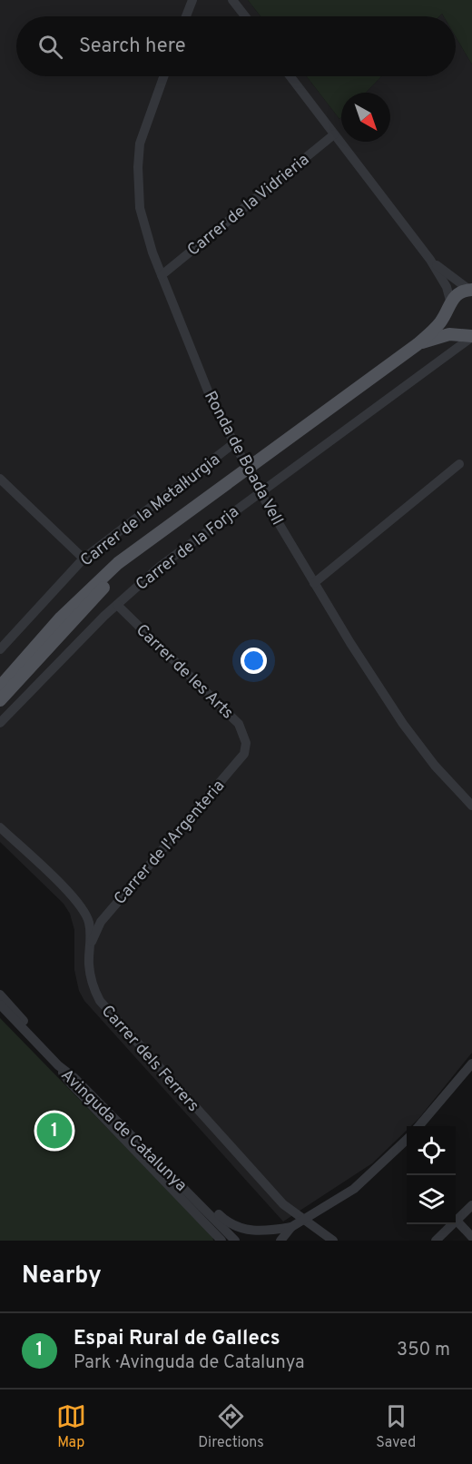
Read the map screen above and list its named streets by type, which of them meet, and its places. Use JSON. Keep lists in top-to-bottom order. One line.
{"streets":{"street":["Carrer de la Vidrieria","Ronda de Boada Vell","Carrer de la Metal·lurgia","Carrer de la Forja","Carrer de les Arts","Carrer de l'Argenteria","Carrer dels Ferrers","Avinguda de Catalunya"]},"crossings":[["Carrer de la Vidrieria","Ronda de Boada Vell"],["Ronda de Boada Vell","Carrer de la Metal·lurgia"],["Ronda de Boada Vell","Carrer de la Forja"],["Carrer de la Forja","Carrer de les Arts"],["Carrer de les Arts","Carrer de l'Argenteria"],["Carrer de l'Argenteria","Carrer dels Ferrers"]],"north":"bottom right","page":{"search":"Search here","pins":"1","heading":"Nearby","list":[{"mark":"1","name":"Espai Rural de Gallecs","note":"Park · Avinguda de Catalunya","value":"350 m"}],"nav":["Map","Directions","Saved"]}}
